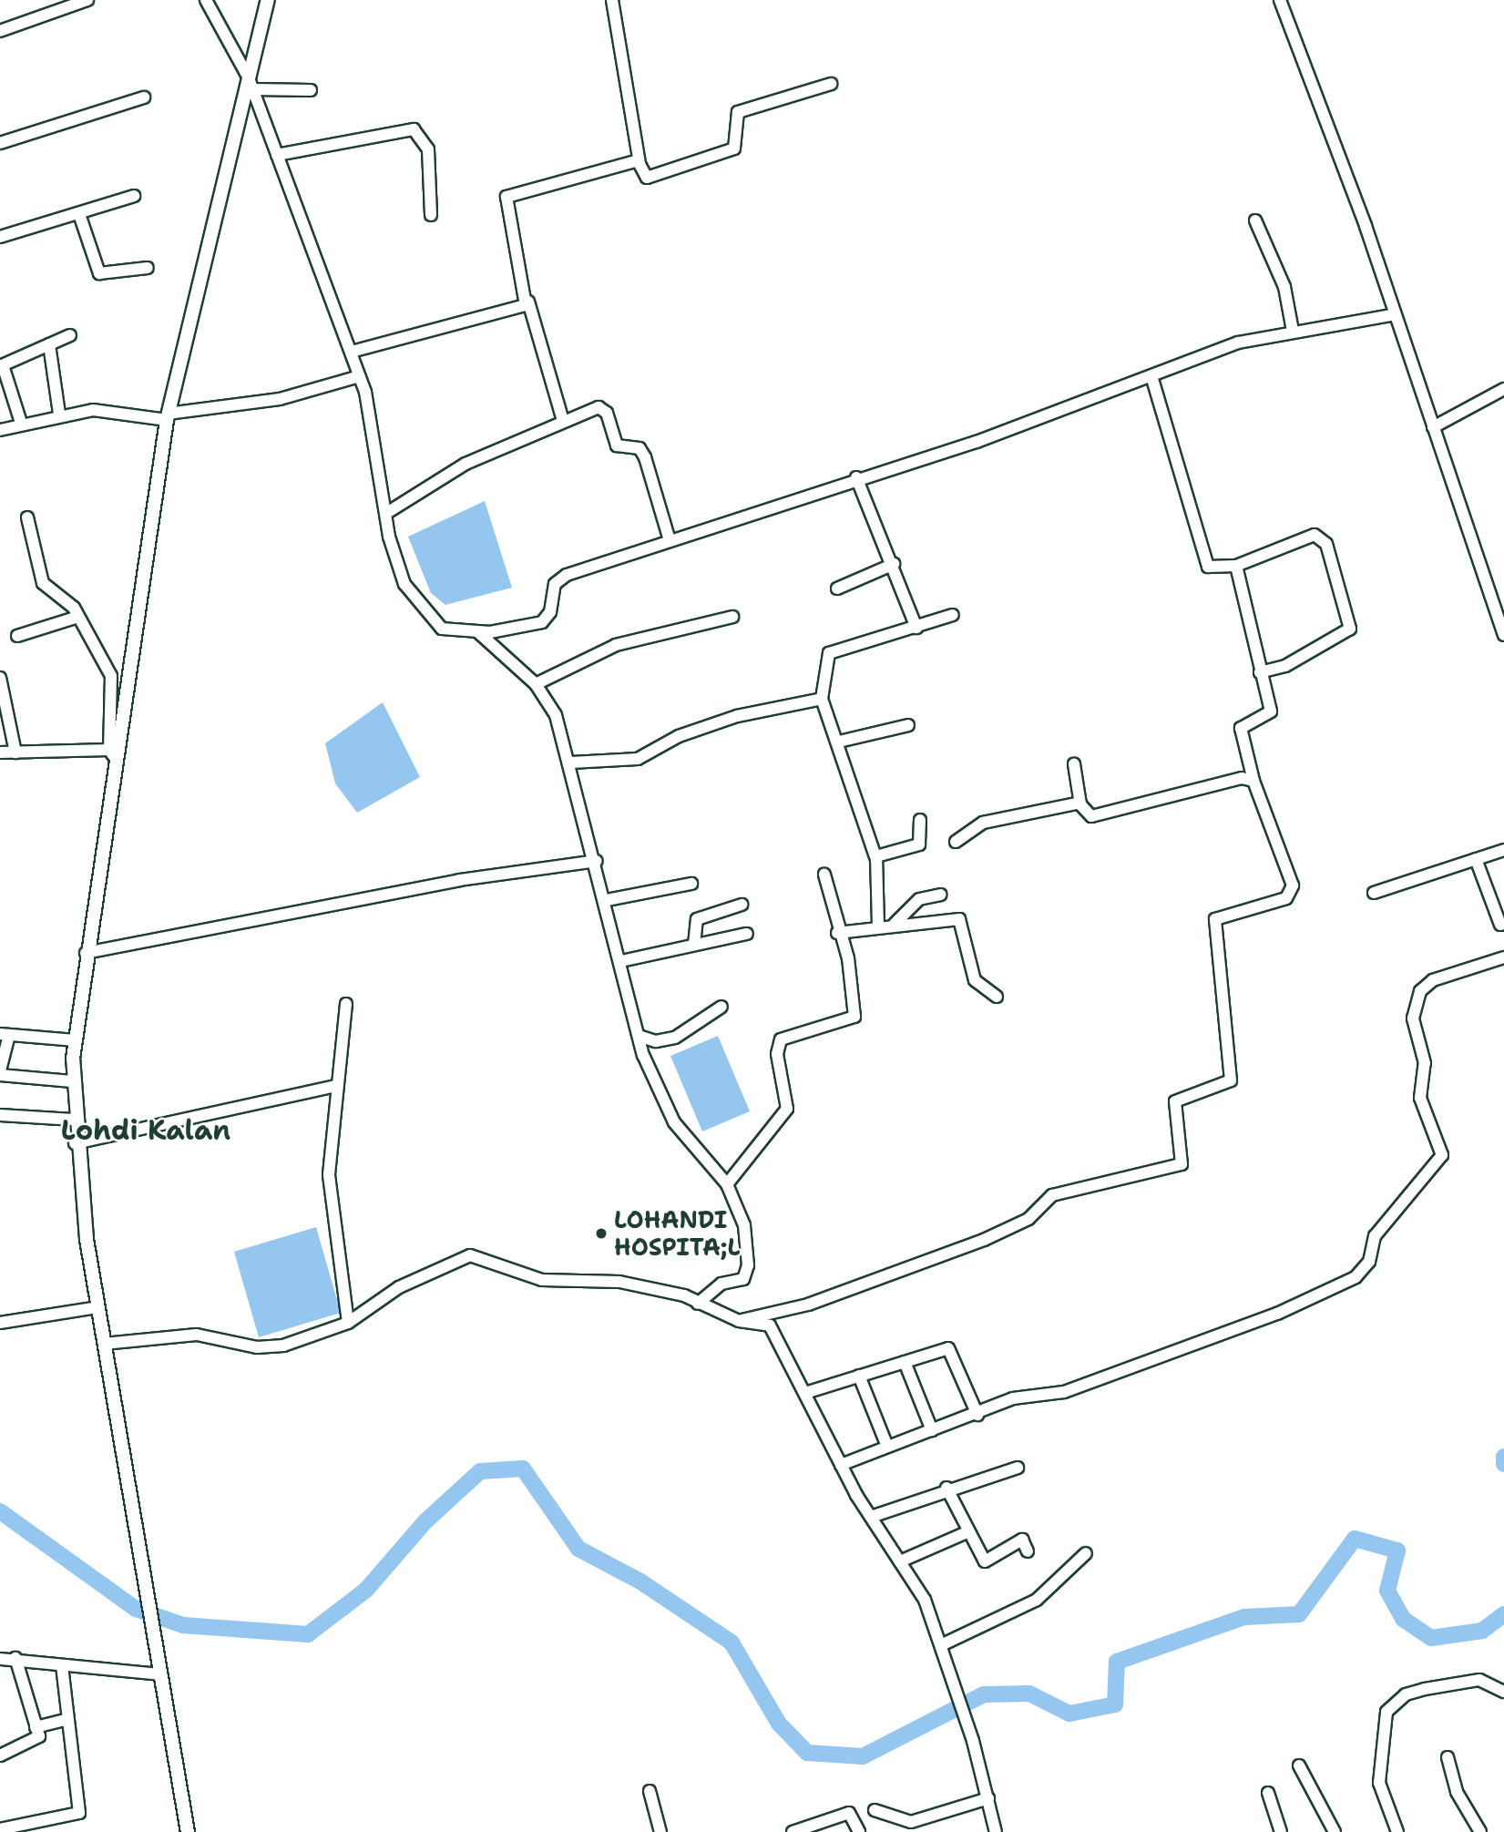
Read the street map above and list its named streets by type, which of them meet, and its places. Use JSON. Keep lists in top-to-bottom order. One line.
{"districts":["Lohdi Kalan"],"places":["LOHANDI HOSPITA;L"]}
